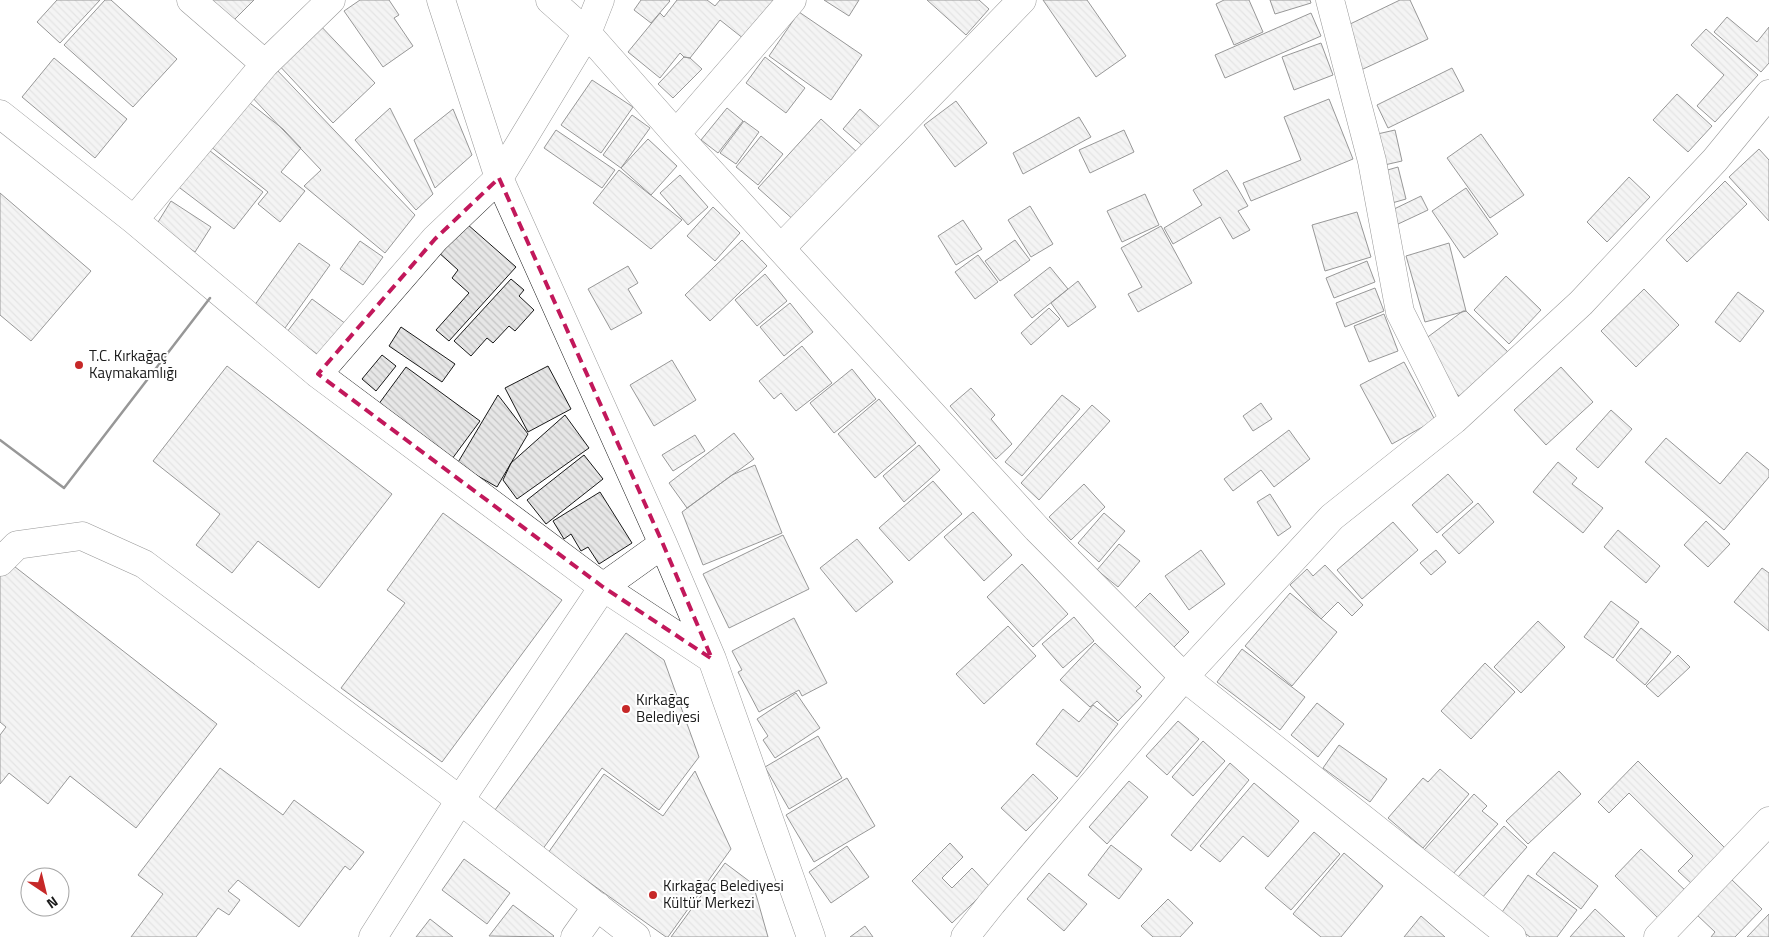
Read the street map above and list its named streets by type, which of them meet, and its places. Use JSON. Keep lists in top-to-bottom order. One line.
{"places":["T.C. Kırkağaç Kaymakamlığı","Kırkağaç Belediyesi","Kırkağaç Belediyesi Kültür Merkezi"],"north":"bottom right"}
